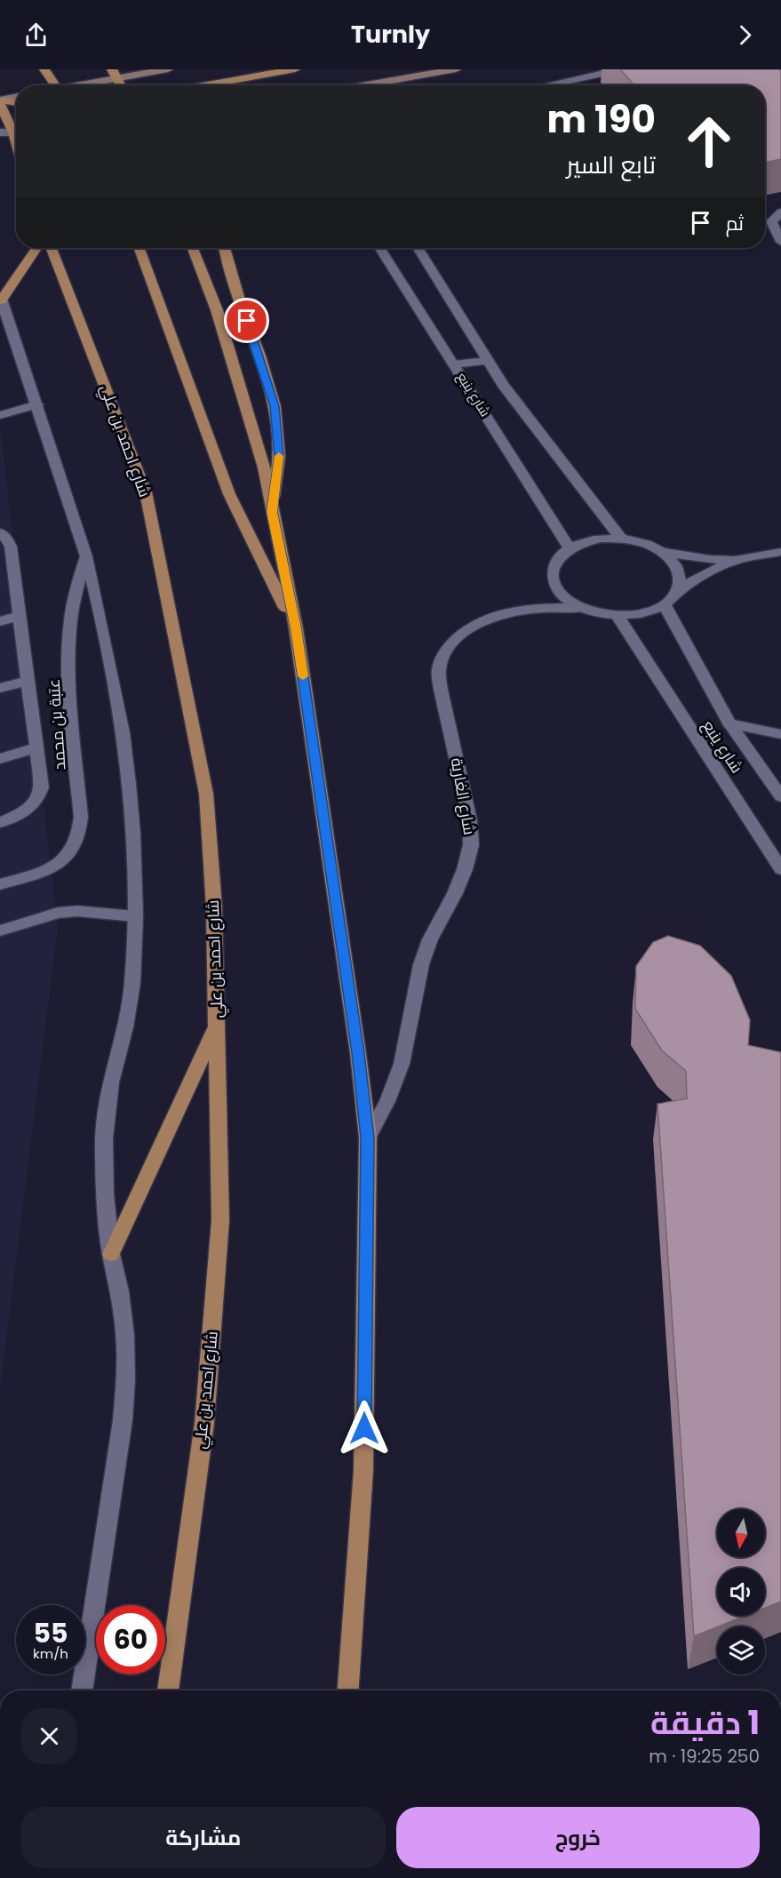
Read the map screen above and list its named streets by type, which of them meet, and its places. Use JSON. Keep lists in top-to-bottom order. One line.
{"streets":{"main road":["شارع احمد بن علي"],"street":["شارع ينبع","عتبة بن محمد","شارع الغارية"]},"crossings":[["شارع ينبع","شارع الغارية"]],"north":"bottom","page":{"header":"Turnly","turn":["190 m","تابع السير"],"then":"ثم","speed":"55 km/h","limit":"60","heading":["1 دقيقة","250 m · 19:25"],"buttons":["خروج","مشاركة"]}}
